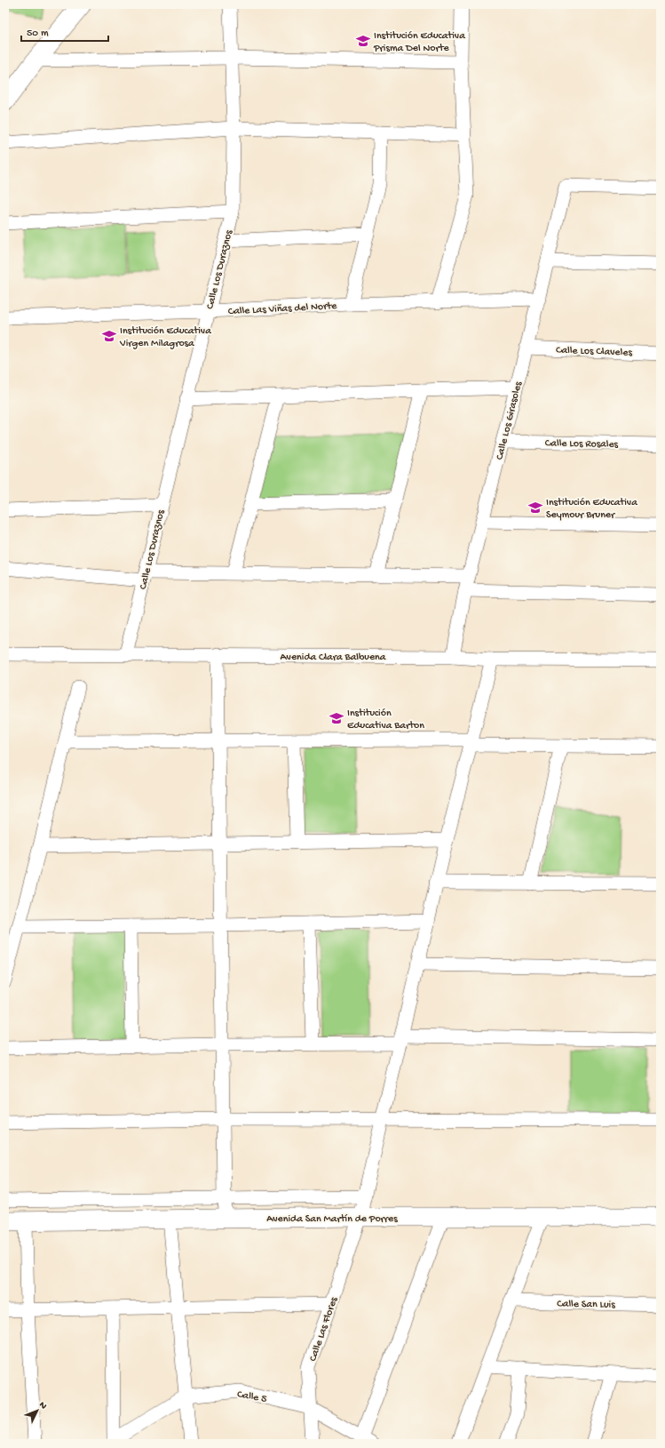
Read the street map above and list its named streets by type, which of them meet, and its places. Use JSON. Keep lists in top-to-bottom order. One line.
{"streets":{"street":["Calle Los Duraznos","Calle Las Viñas del Norte","Calle Los Claveles","Calle Los Girasoles","Calle Los Rosales","Avenida Clara Balbuena","Avenida San Martín de Porres","Calle San Luis","Calle Las Flores","Calle 5"]},"crossings":[["Calle Los Duraznos","Calle Las Viñas del Norte"],["Calle Los Duraznos","Avenida Clara Balbuena"],["Calle Las Viñas del Norte","Calle Los Girasoles"],["Calle Los Claveles","Calle Los Girasoles"],["Calle Los Girasoles","Calle Los Rosales"],["Calle Los Girasoles","Avenida Clara Balbuena"],["Avenida Clara Balbuena","Calle Las Flores"],["Avenida San Martín de Porres","Calle Las Flores"],["Calle Las Flores","Calle 5"]],"places":{"school or university":["Institución Educativa Prisma Del Norte","Institución Educativa Virgen Milagrosa","Institución Educativa Seymour Bruner","Institución Educativa Barton"]},"scale_bar":"50 m","north":"top right"}
